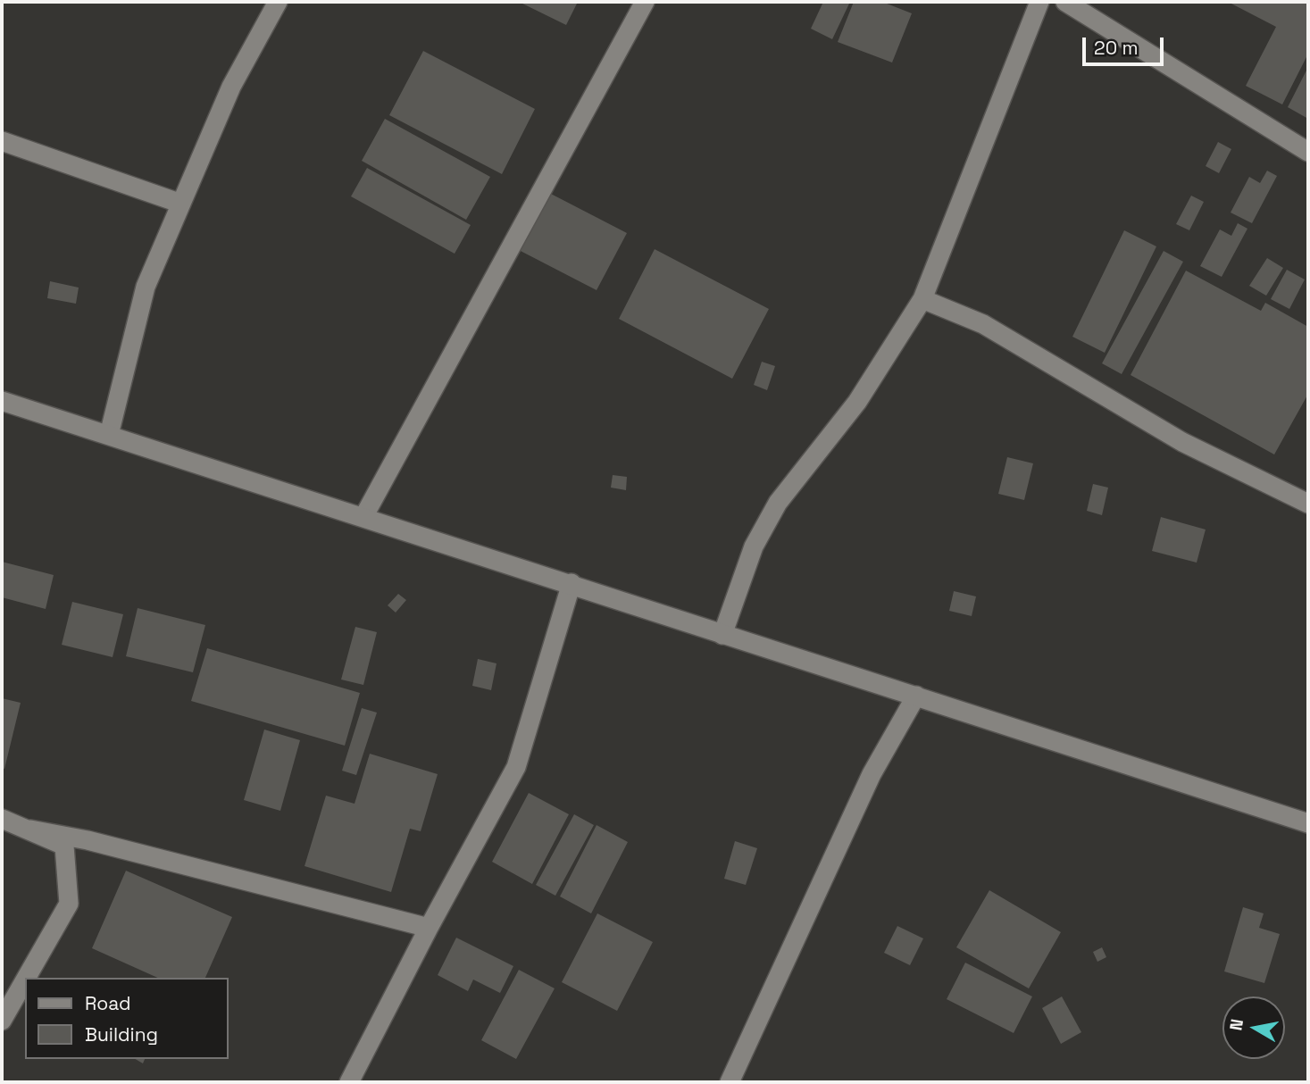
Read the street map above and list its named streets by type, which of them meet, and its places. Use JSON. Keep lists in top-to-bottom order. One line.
{"legend":["Road","Building"],"scale_bar":"20 m","north":"left"}
